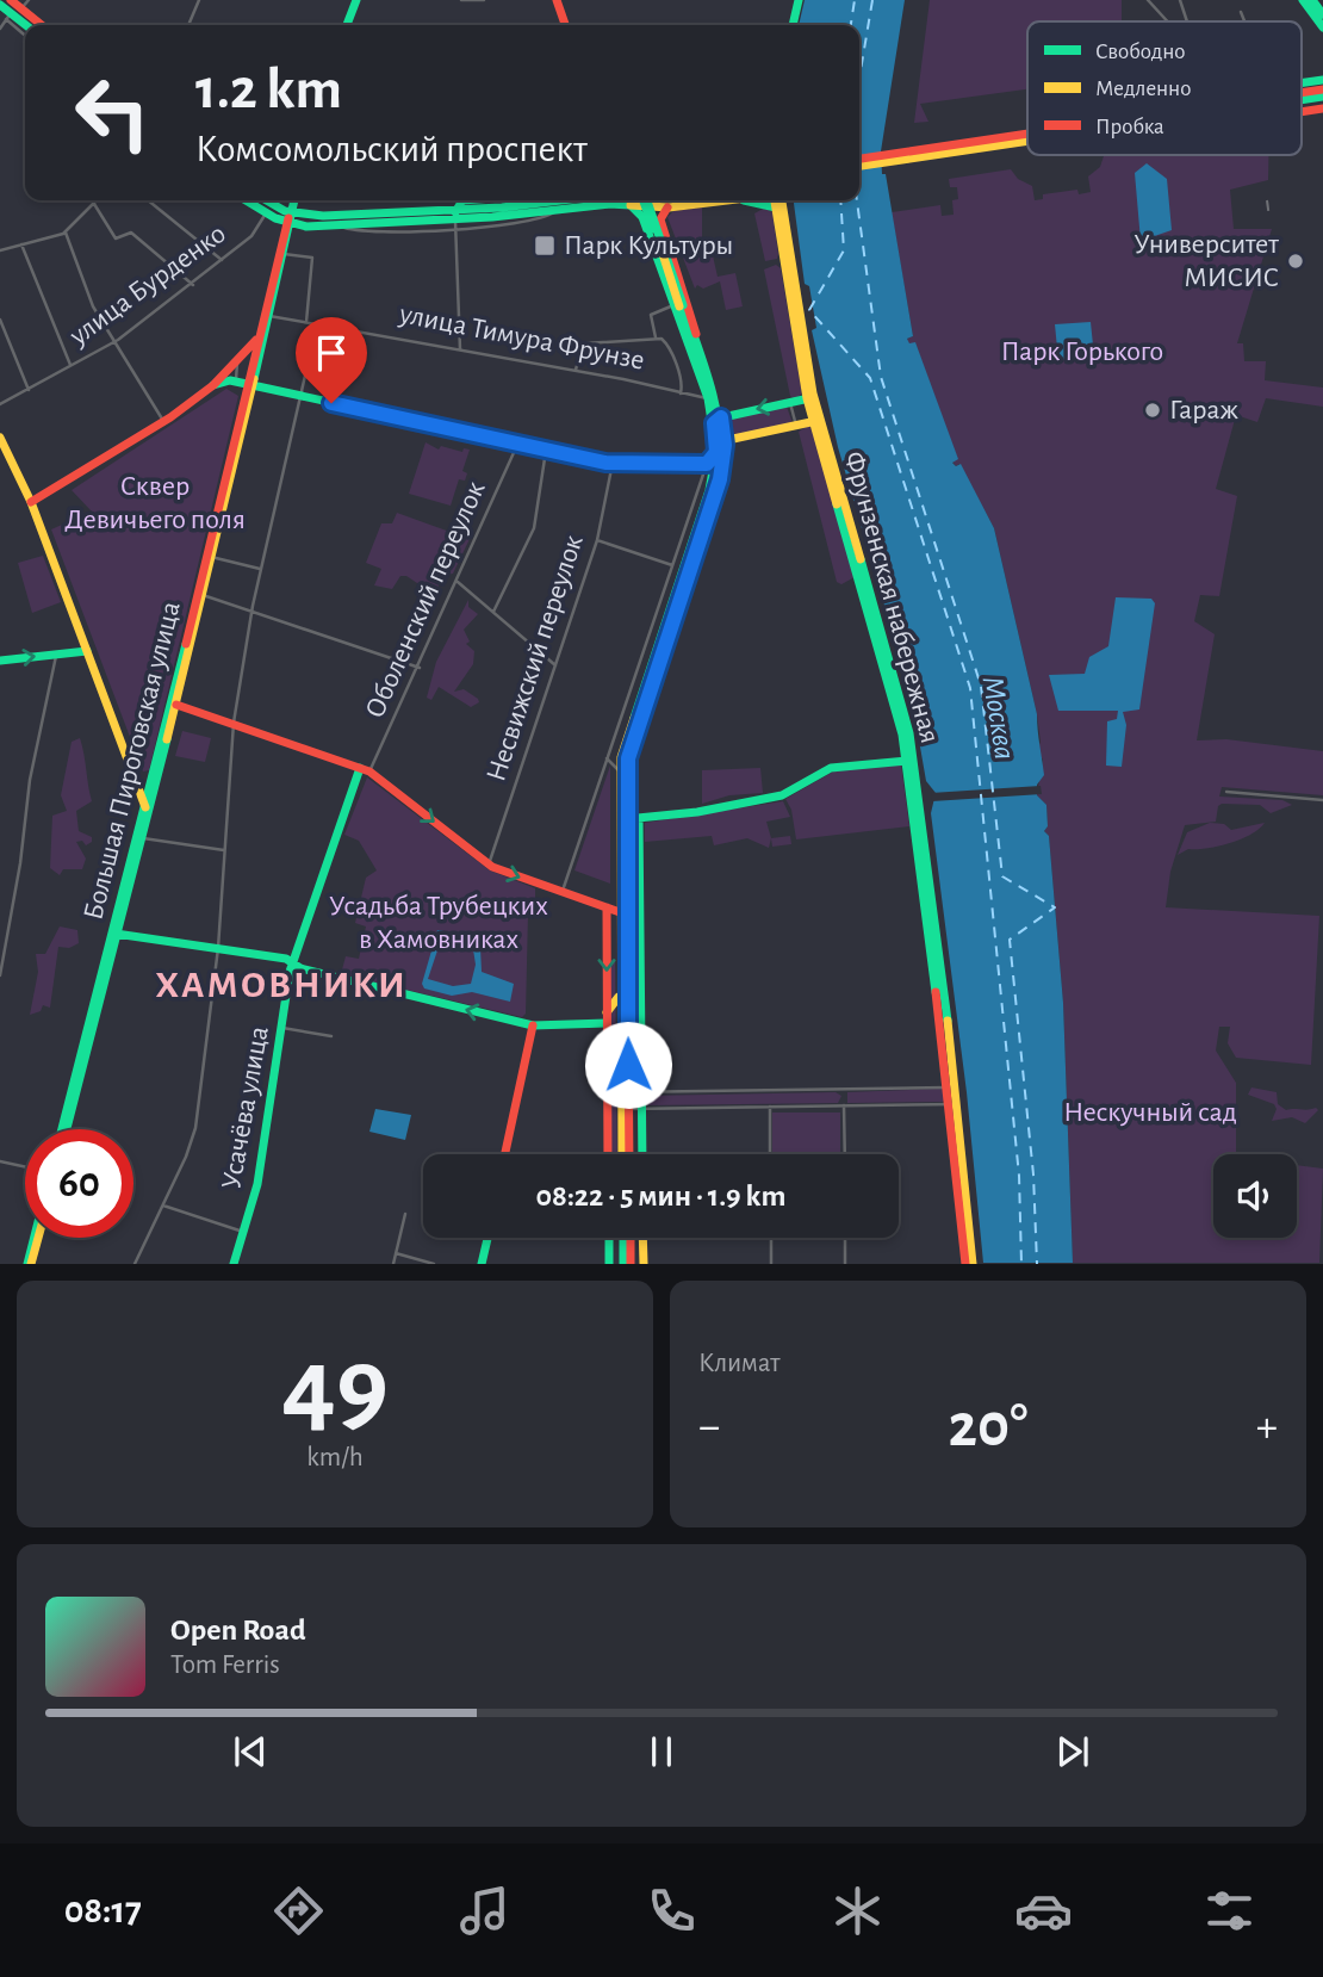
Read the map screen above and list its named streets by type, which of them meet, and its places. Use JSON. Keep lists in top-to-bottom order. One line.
{"streets":{"main road":["Фрунзенская набережная","Большая Пироговская улица","Усачёва улица"],"street":["улица Бурденко","улица Тимура Фрунзе","Оболенский переулок","Несвижский переулок"]},"crossings":[["Оболенский переулок","Усачёва улица"]],"districts":["ХАМОВНИКИ"],"water":["Москва"],"parks":["Парк Горького","Сквер Девичьего поля","Усадьба Трубецких в Хамовниках","Нескучный сад"],"places":{"transit":["Парк Культуры"],"other":["Университет МИСИС","Гараж"]},"legend":["Свободно","Медленно","Пробка"],"page":{"turn":["1.2 km","Комсомольский проспект"],"limit":"60","trip":"08:22 · 5 мин · 1.9 km","tile":[["49","km/h"],"Климат"],"heat":["−","20°","+"],"song":["Open Road","Tom Ferris"],"tabs":"08:17"}}
